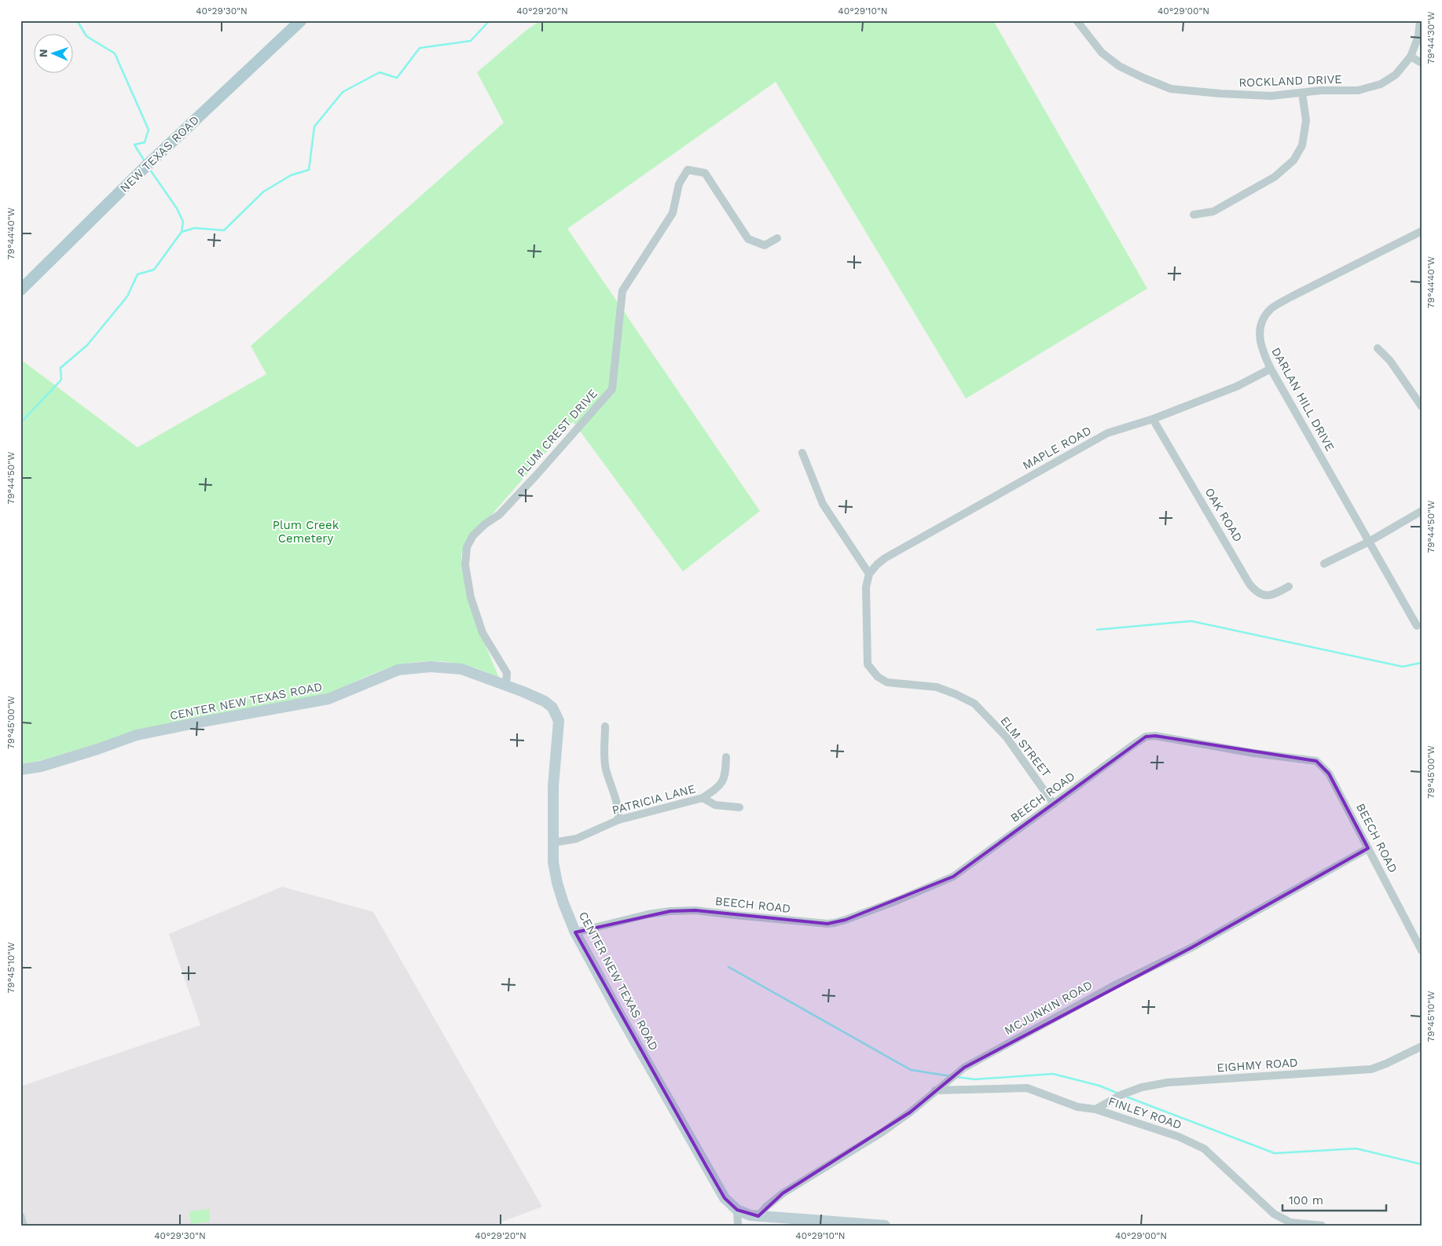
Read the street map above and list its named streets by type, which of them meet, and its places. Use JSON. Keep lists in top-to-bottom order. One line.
{"streets":{"main road":["NEW TEXAS ROAD"],"street":["ROCKLAND DRIVE","DARLAN HILL DRIVE","PLUM CREST DRIVE","MAPLE ROAD","OAK ROAD","CENTER NEW TEXAS ROAD","ELM STREET","BEECH ROAD","PATRICIA LANE","MCJUNKIN ROAD","EIGHMY ROAD","FINLEY ROAD"]},"crossings":[["DARLAN HILL DRIVE","MAPLE ROAD"],["PLUM CREST DRIVE","CENTER NEW TEXAS ROAD"],["MAPLE ROAD","OAK ROAD"],["MAPLE ROAD","ELM STREET"],["CENTER NEW TEXAS ROAD","BEECH ROAD"],["CENTER NEW TEXAS ROAD","PATRICIA LANE"],["CENTER NEW TEXAS ROAD","MCJUNKIN ROAD"],["ELM STREET","BEECH ROAD"],["BEECH ROAD","MCJUNKIN ROAD"],["MCJUNKIN ROAD","FINLEY ROAD"],["EIGHMY ROAD","FINLEY ROAD"]],"parks":["Plum Creek Cemetery"],"scale_bar":"100 m","north":"left","coordinates":["40°29'30\"N","40°29'20\"N","40°29'10\"N","40°29'00\"N","79°44'30\"W","79°44'40\"W","79°44'50\"W","79°45'00\"W","79°45'10\"W"]}
